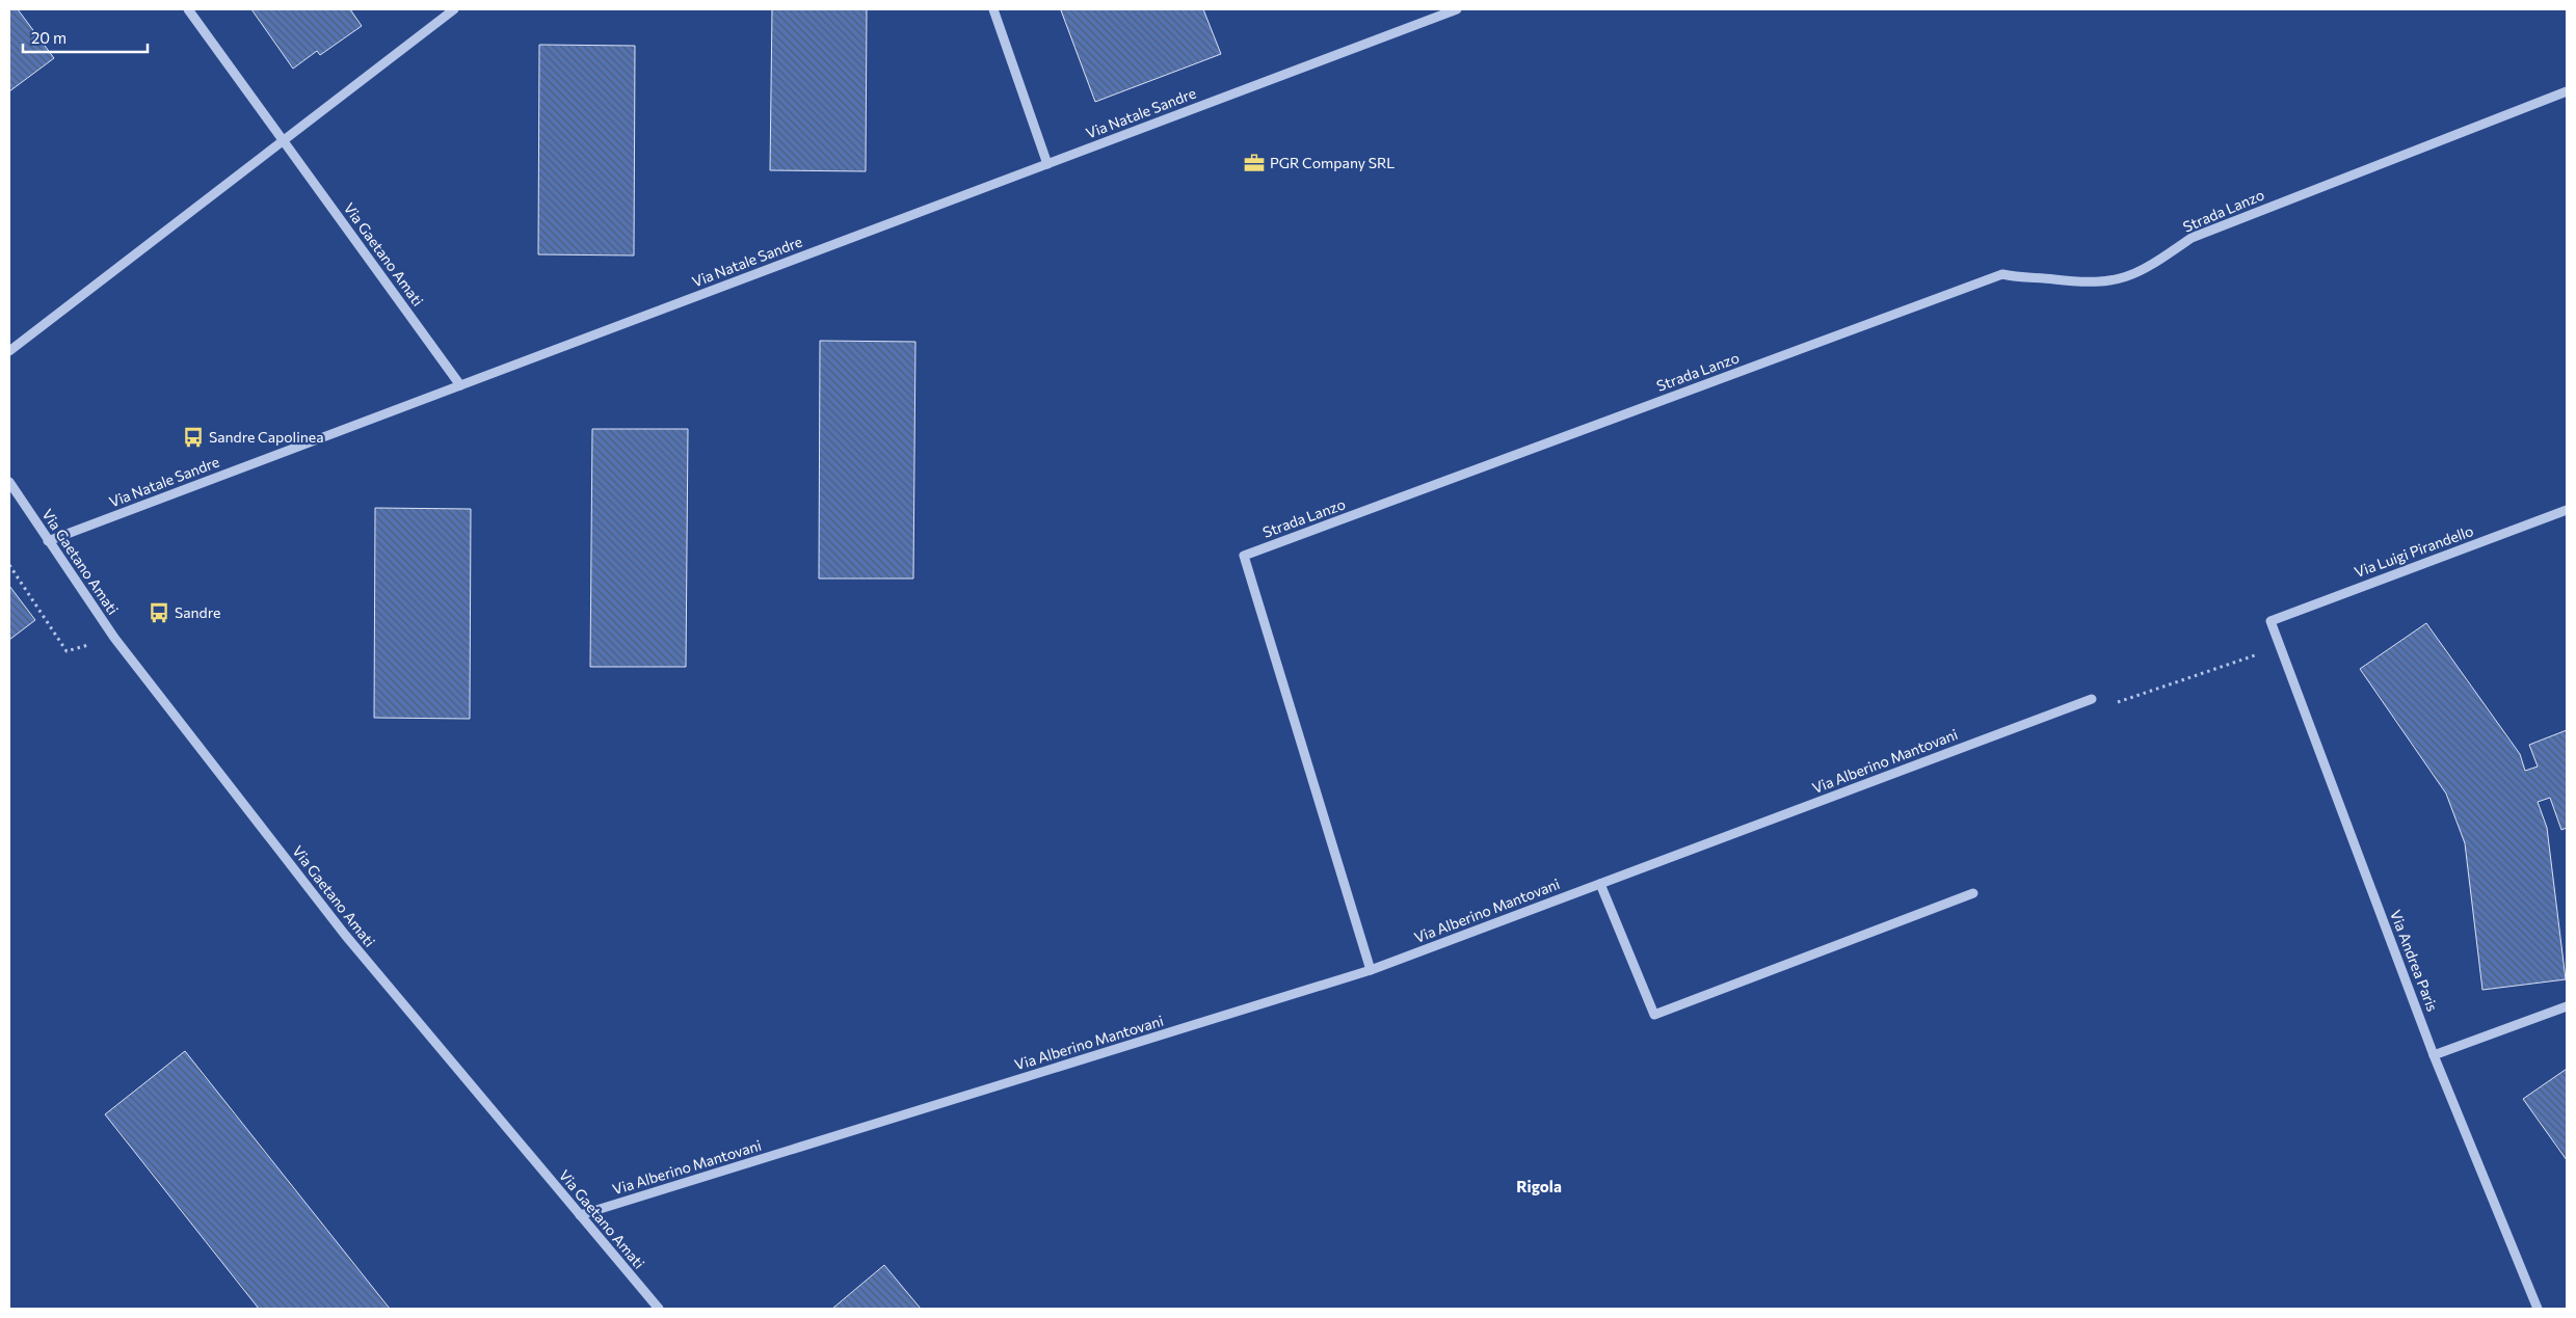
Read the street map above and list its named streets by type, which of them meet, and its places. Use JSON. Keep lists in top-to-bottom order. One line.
{"streets":{"street":["Via Natale Sandre","Strada Lanzo","Via Gaetano Amati","Via Luigi Pirandello","Via Alberino Mantovani","Via Andrea Paris"]},"crossings":[["Via Natale Sandre","Via Gaetano Amati"],["Strada Lanzo","Via Alberino Mantovani"],["Via Gaetano Amati","Via Alberino Mantovani"],["Via Luigi Pirandello","Via Andrea Paris"]],"districts":["Rigola"],"places":{"office":["PGR Company SRL"],"bus stop":["Sandre Capolinea","Sandre"]},"scale_bar":"20 m"}
